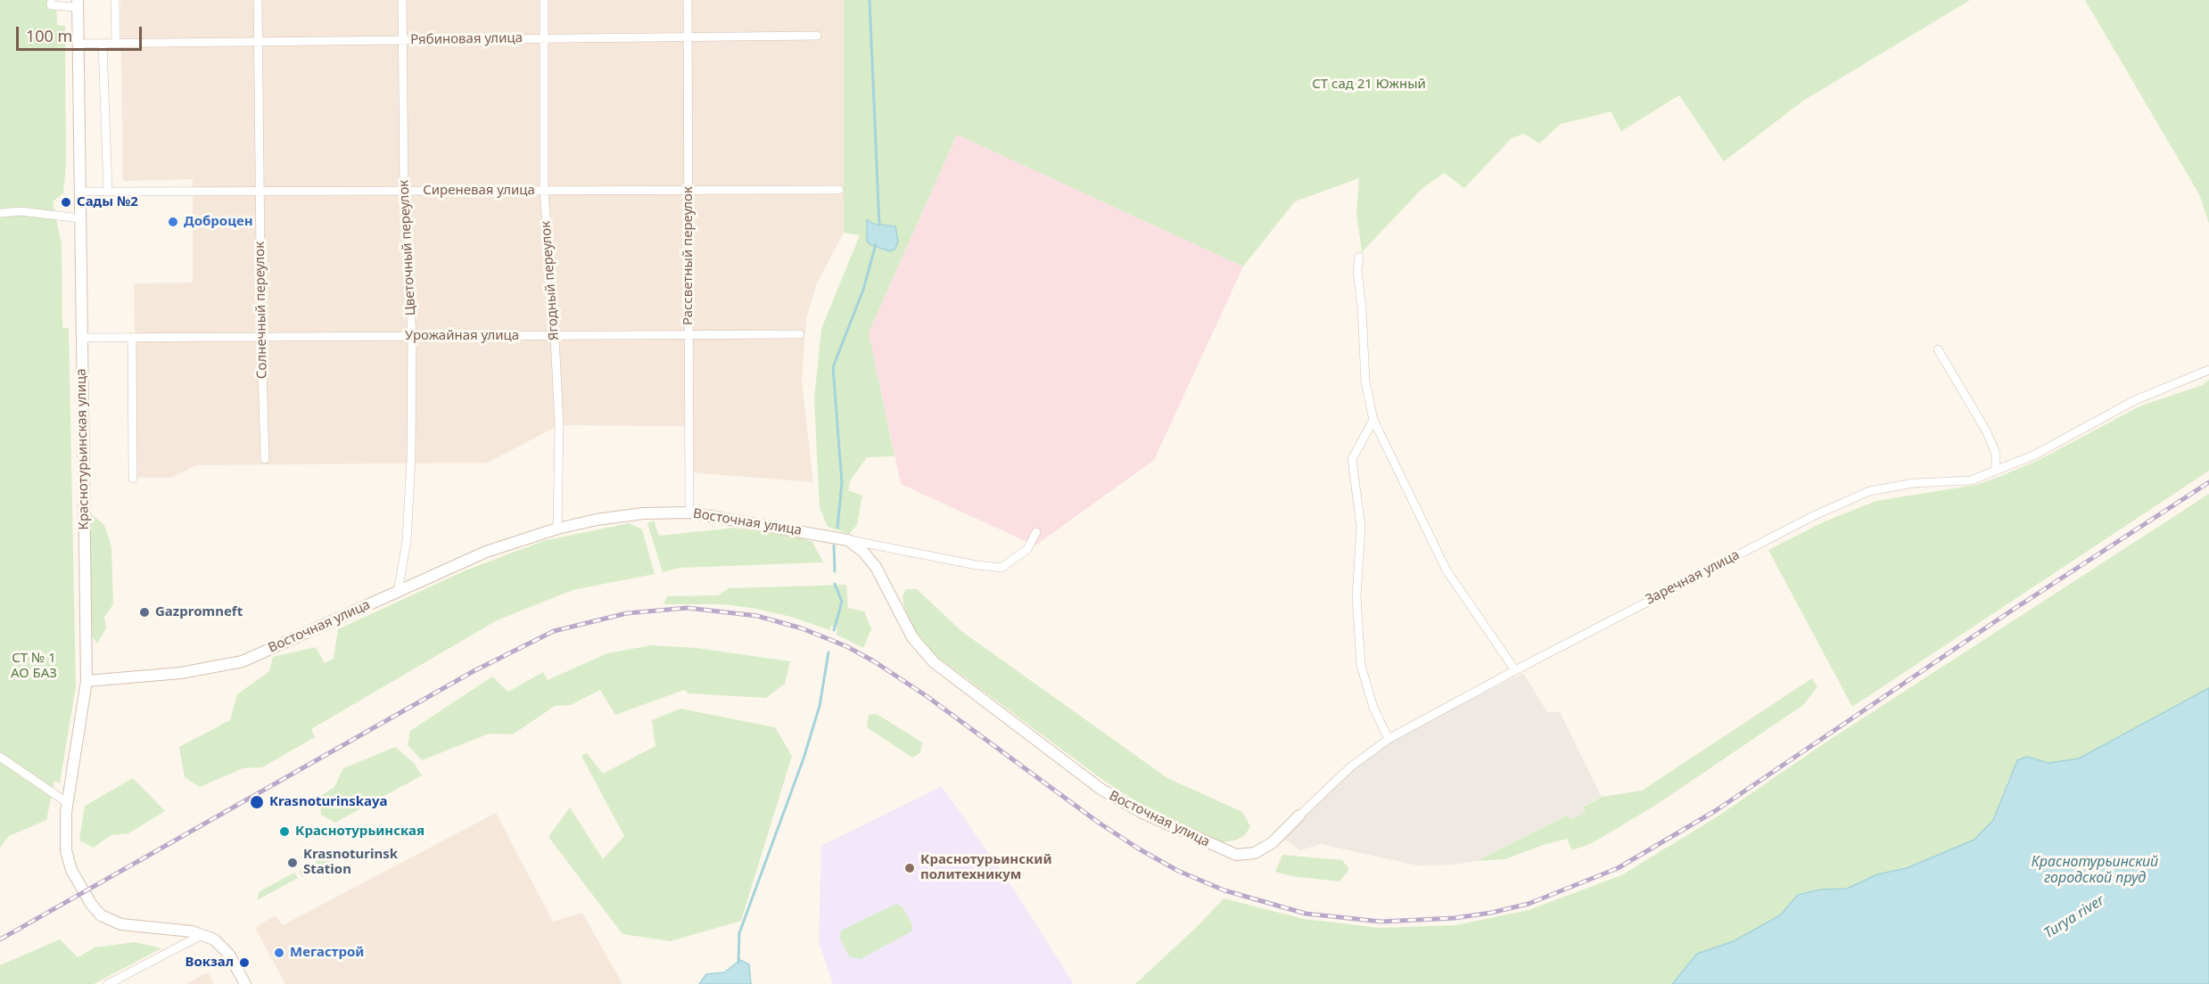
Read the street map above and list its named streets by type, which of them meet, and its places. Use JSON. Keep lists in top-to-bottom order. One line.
{"streets":{"street":["Рябиновая улица","Сиреневая улица","Цветочный переулок","Рассветный переулок","Ягодный переулок","Солнечный переулок","Урожайная улица","Краснотурьинская улица","Восточная улица","Заречная улица"]},"crossings":[["Рябиновая улица","Цветочный переулок"],["Рябиновая улица","Рассветный переулок"],["Рябиновая улица","Ягодный переулок"],["Рябиновая улица","Солнечный переулок"],["Рябиновая улица","Краснотурьинская улица"],["Сиреневая улица","Цветочный переулок"],["Сиреневая улица","Рассветный переулок"],["Сиреневая улица","Ягодный переулок"],["Сиреневая улица","Солнечный переулок"],["Сиреневая улица","Краснотурьинская улица"],["Цветочный переулок","Урожайная улица"],["Цветочный переулок","Восточная улица"],["Рассветный переулок","Урожайная улица"],["Рассветный переулок","Восточная улица"],["Ягодный переулок","Урожайная улица"],["Ягодный переулок","Восточная улица"],["Солнечный переулок","Урожайная улица"],["Урожайная улица","Краснотурьинская улица"],["Краснотурьинская улица","Восточная улица"],["Восточная улица","Заречная улица"]],"water":["Краснотурьинский городской пруд","Turya river"],"parks":["СТ сад 21 Южный","СТ № 1 АО БАЗ"],"places":["Сады №2","Доброцен","Gazpromneft","Krasnoturinskaya","Краснотурьинская","Krasnoturinsk Station","Краснотурьинский политехникум","Мегастрой","Вокзал"],"scale_bar":"100 m"}
